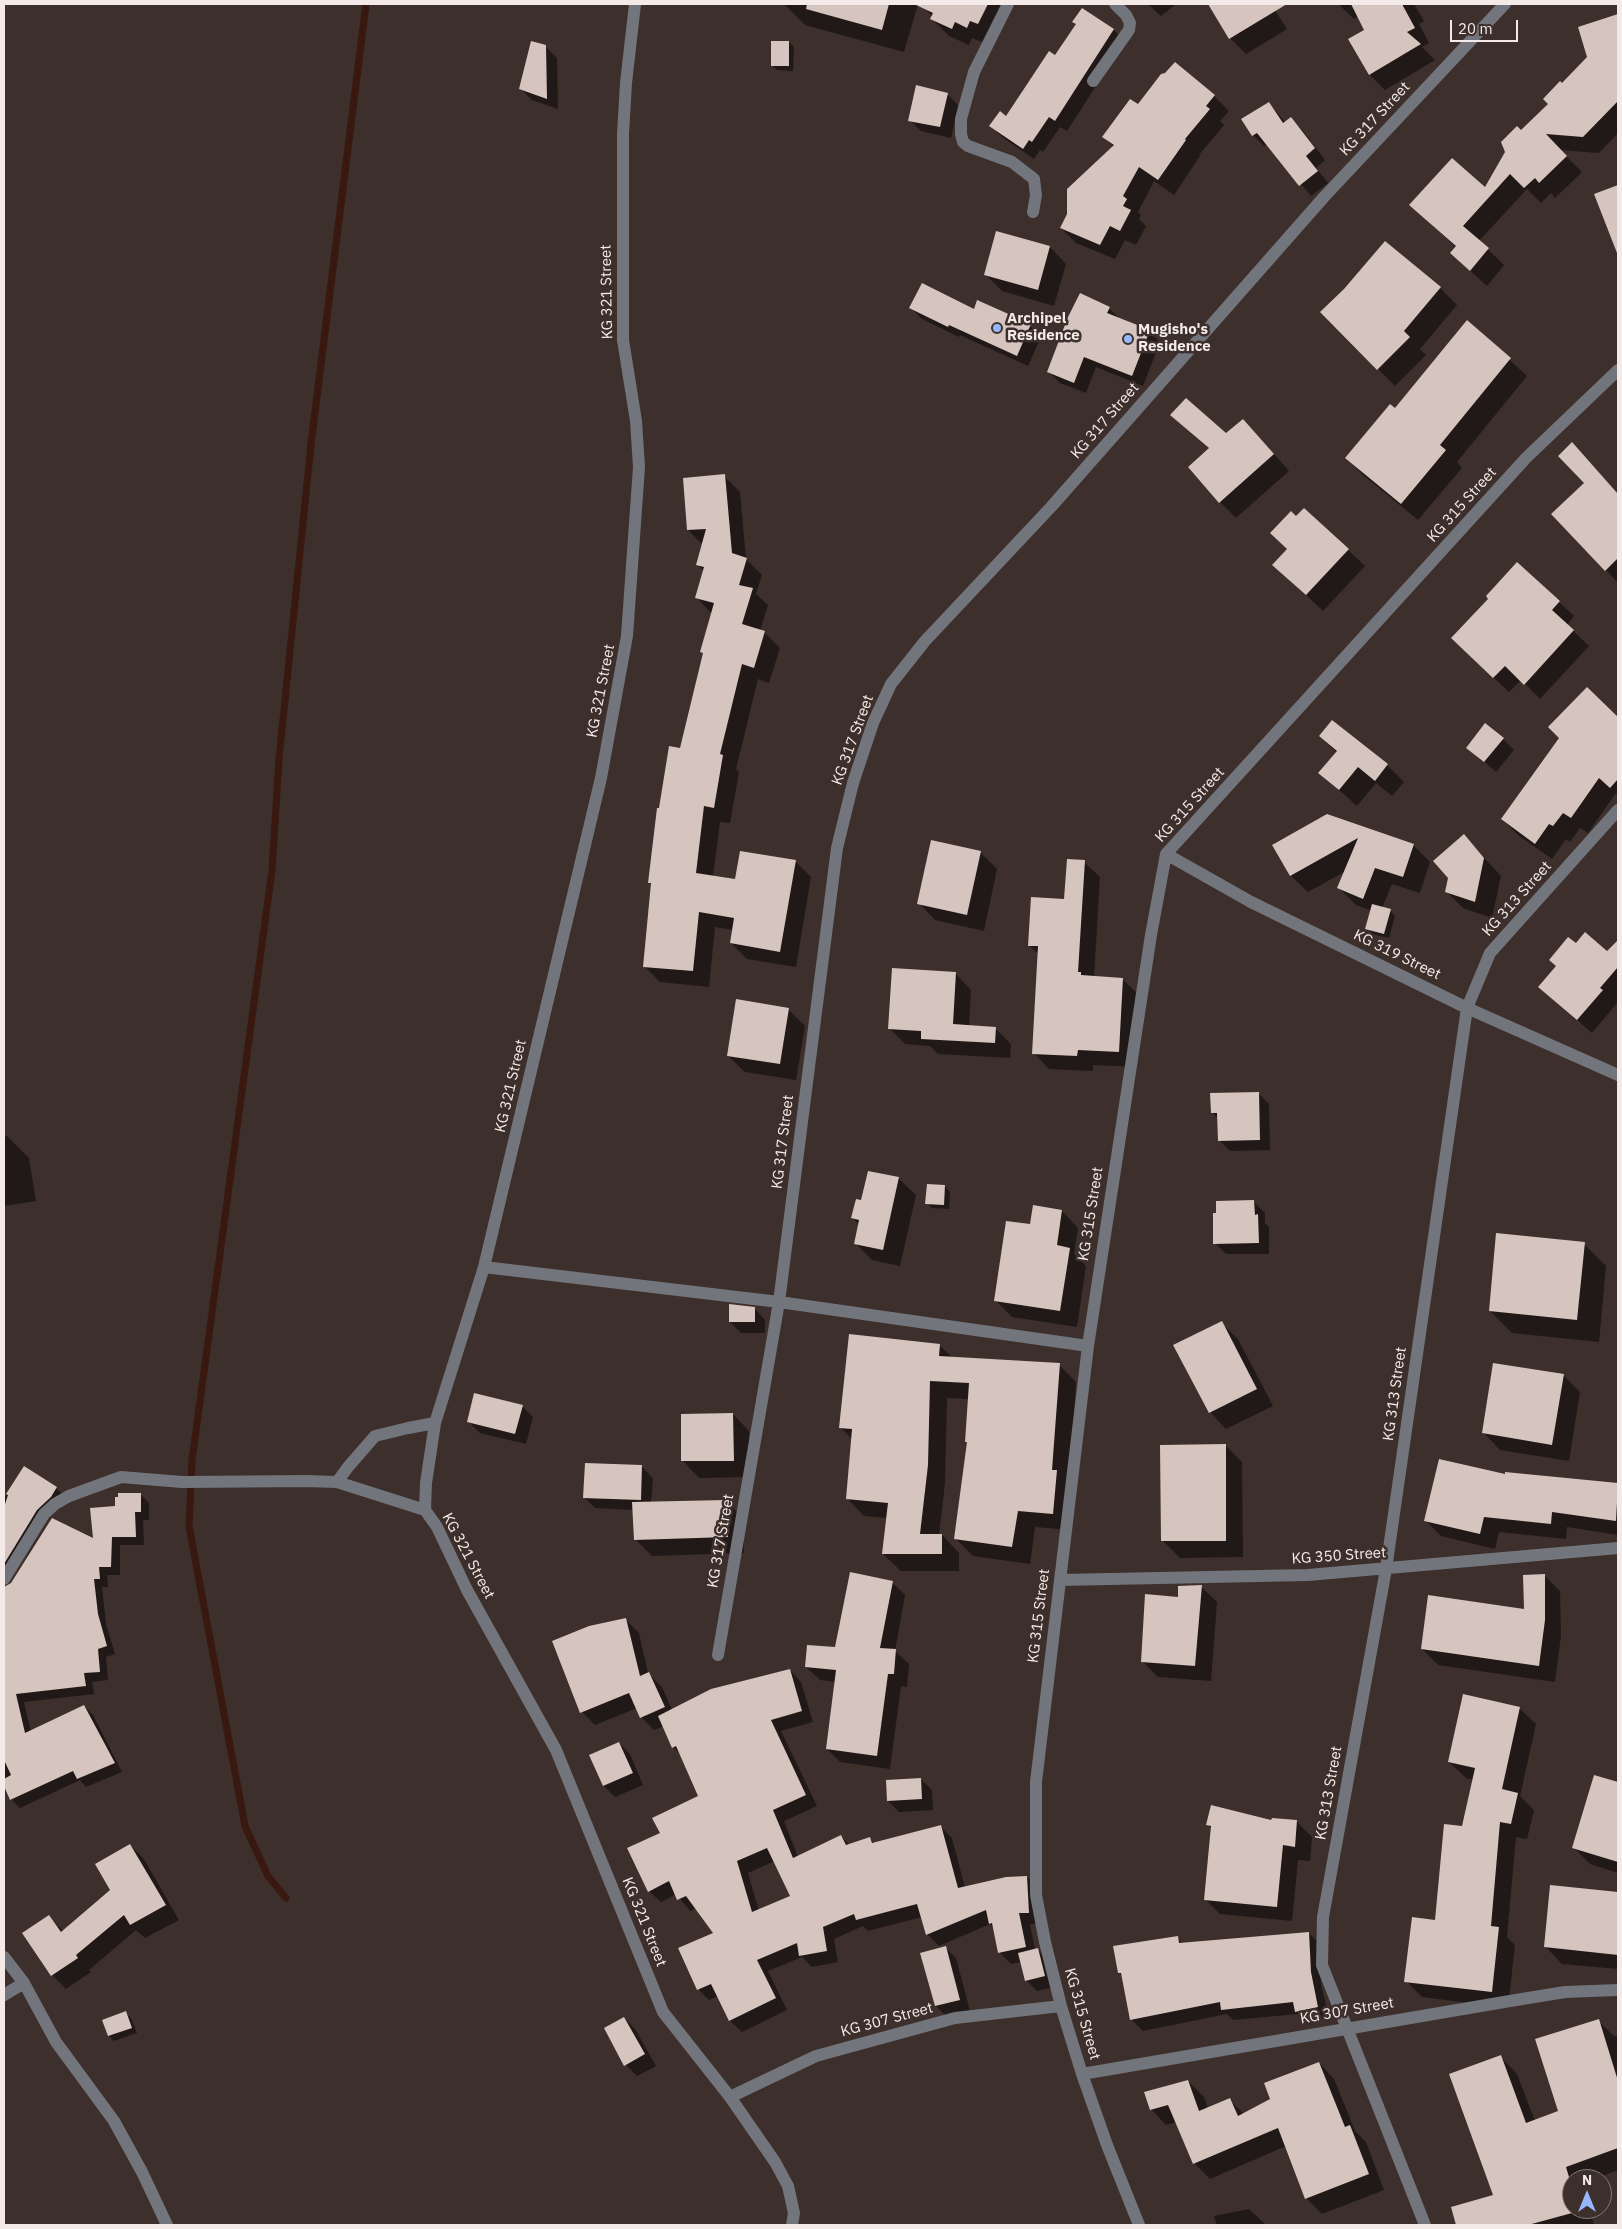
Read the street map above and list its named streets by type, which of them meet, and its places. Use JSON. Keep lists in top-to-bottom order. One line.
{"streets":{"street":["KG 317 Street","KG 321 Street","KG 315 Street","KG 313 Street","KG 319 Street","KG 350 Street","KG 307 Street"]},"crossings":[["KG 321 Street","KG 307 Street"],["KG 315 Street","KG 319 Street"],["KG 315 Street","KG 350 Street"],["KG 315 Street","KG 307 Street"],["KG 313 Street","KG 319 Street"],["KG 313 Street","KG 350 Street"],["KG 313 Street","KG 307 Street"]],"places":["Archipel Residence","Mugisho's Residence"],"scale_bar":"20 m","north":"top"}
